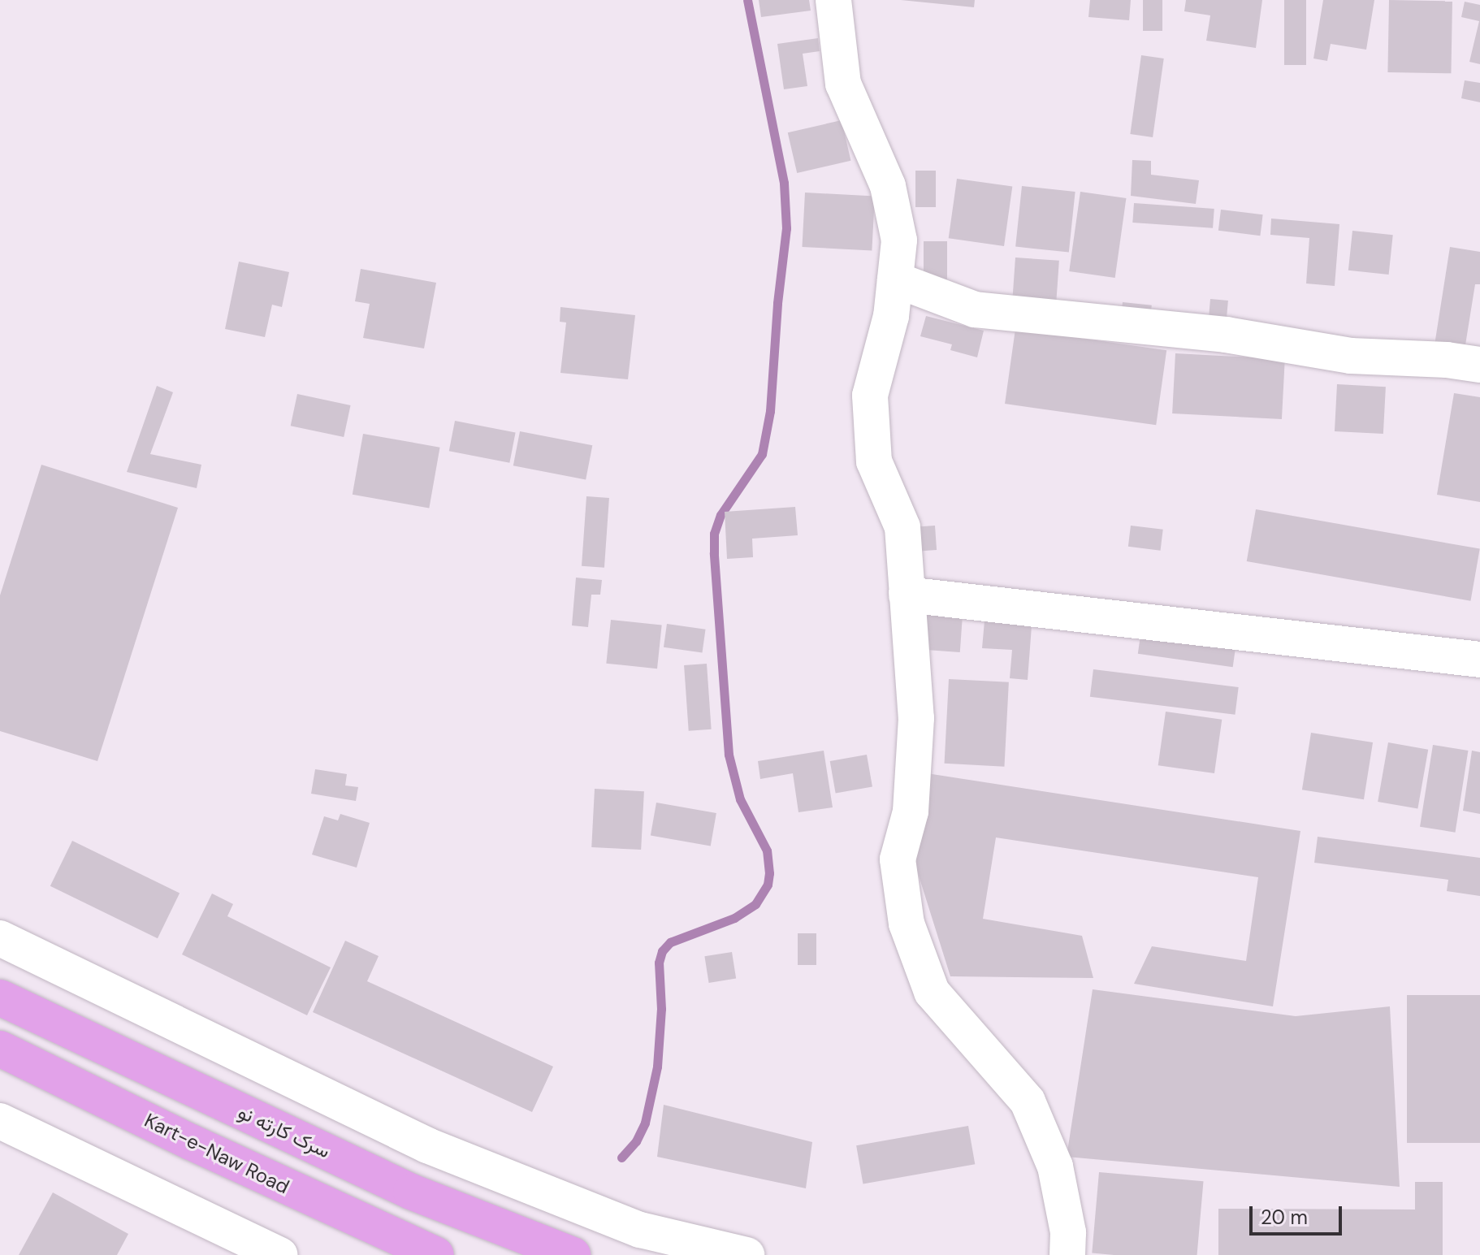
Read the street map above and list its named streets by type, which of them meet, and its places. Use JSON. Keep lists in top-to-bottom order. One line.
{"streets":{"highway":["سرک کارته نو","Kart-e-Naw Road"]},"scale_bar":"20 m"}
